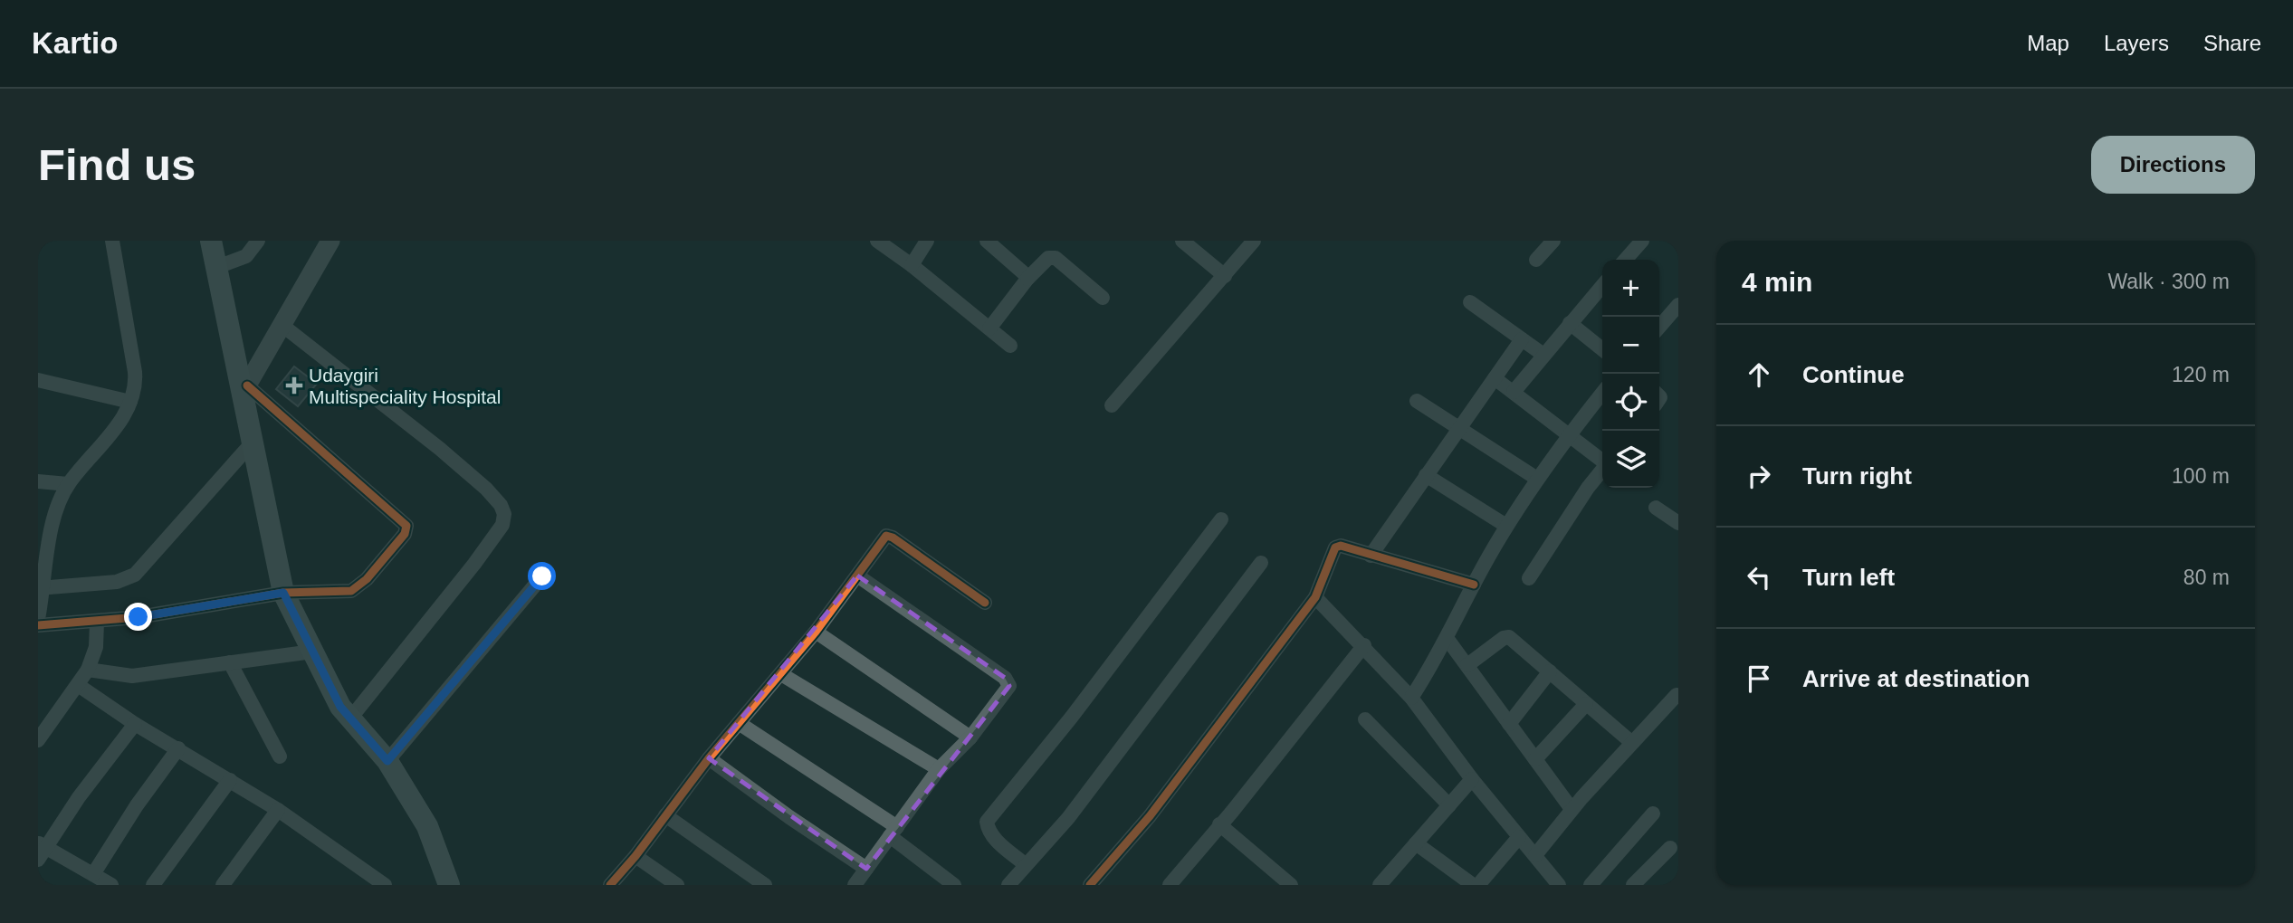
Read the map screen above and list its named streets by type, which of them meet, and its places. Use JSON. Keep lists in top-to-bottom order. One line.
{"places":{"health":["Udaygiri Multispeciality Hospital"]},"page":{"header":"Kartio","nav":["Map","Layers","Share"],"buttons":"Directions","title":"Find us","heading":["4 min","Walk · 300 m"],"map_buttons":["+","−"],"list":[["Continue","120 m"],["Turn right","100 m"],["Turn left","80 m"],"Arrive at destination"]}}
